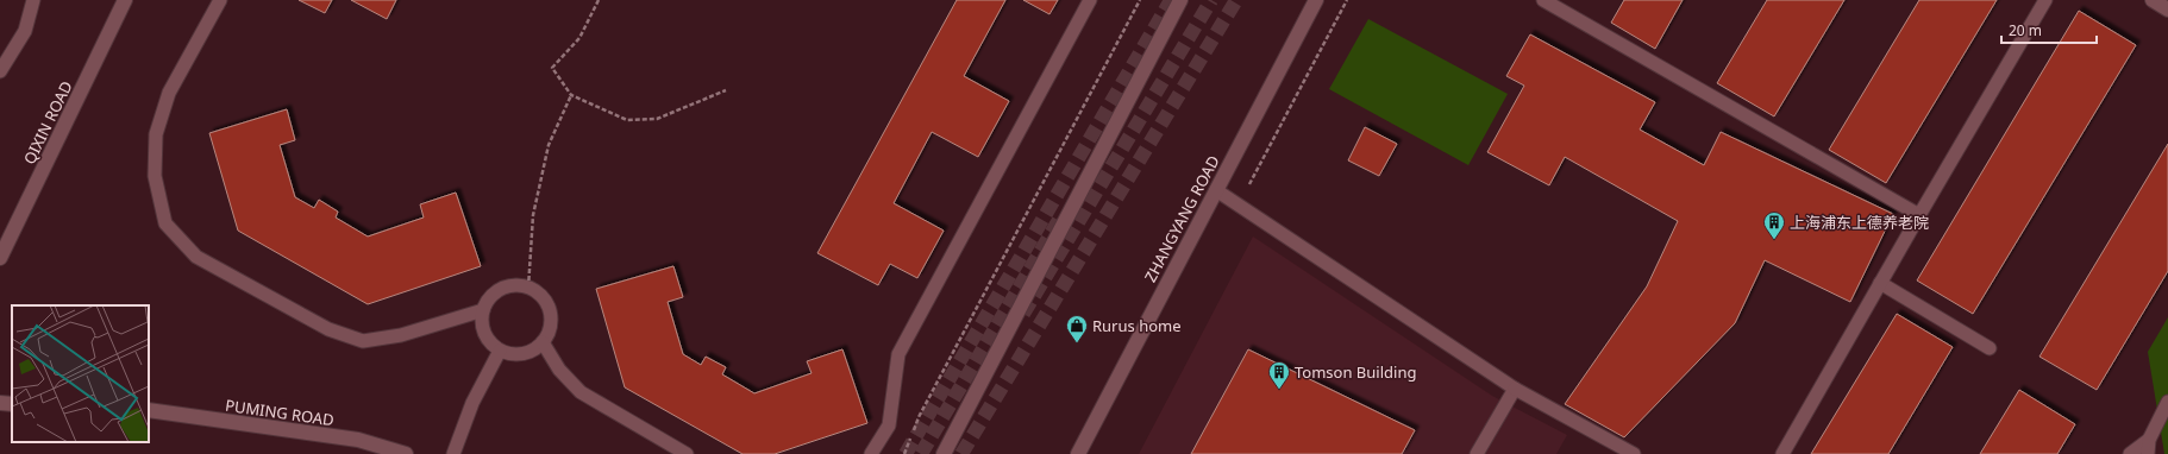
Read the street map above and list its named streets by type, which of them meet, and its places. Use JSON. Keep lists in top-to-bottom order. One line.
{"streets":{"main road":["QIXIN ROAD","ZHANGYANG ROAD","PUMING ROAD"]},"places":{"building":["上海浦东上德养老院","Tomson Building"],"shop":["Rurus home"]},"scale_bar":"20 m"}
